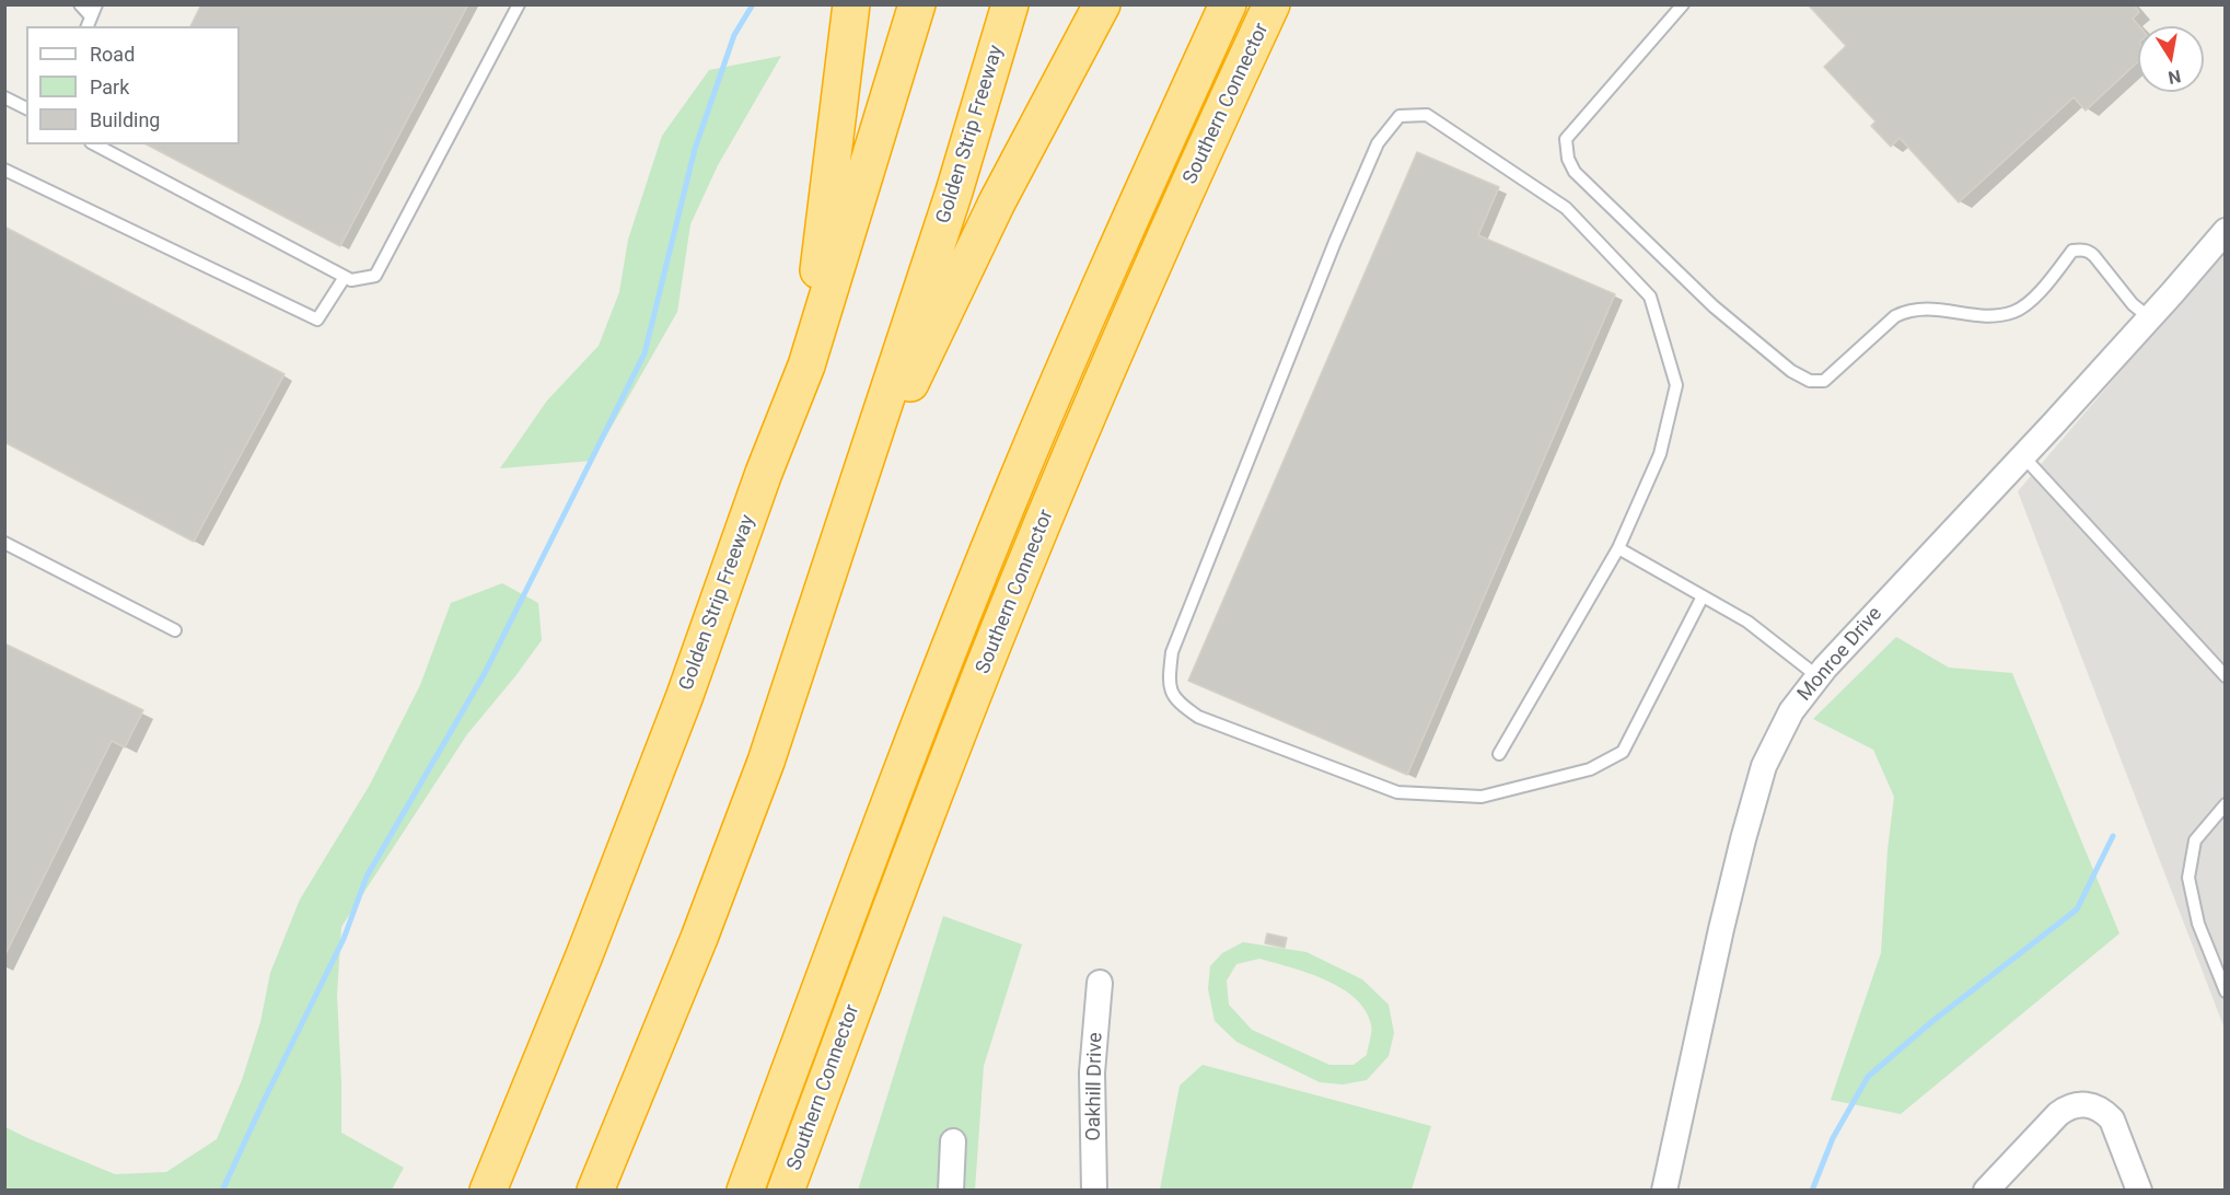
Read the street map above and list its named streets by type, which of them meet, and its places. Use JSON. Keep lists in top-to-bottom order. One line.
{"streets":{"highway":["Southern Connector","Golden Strip Freeway"],"street":["Monroe Drive","Oakhill Drive"]},"legend":["Road","Park","Building"],"north":"bottom"}
